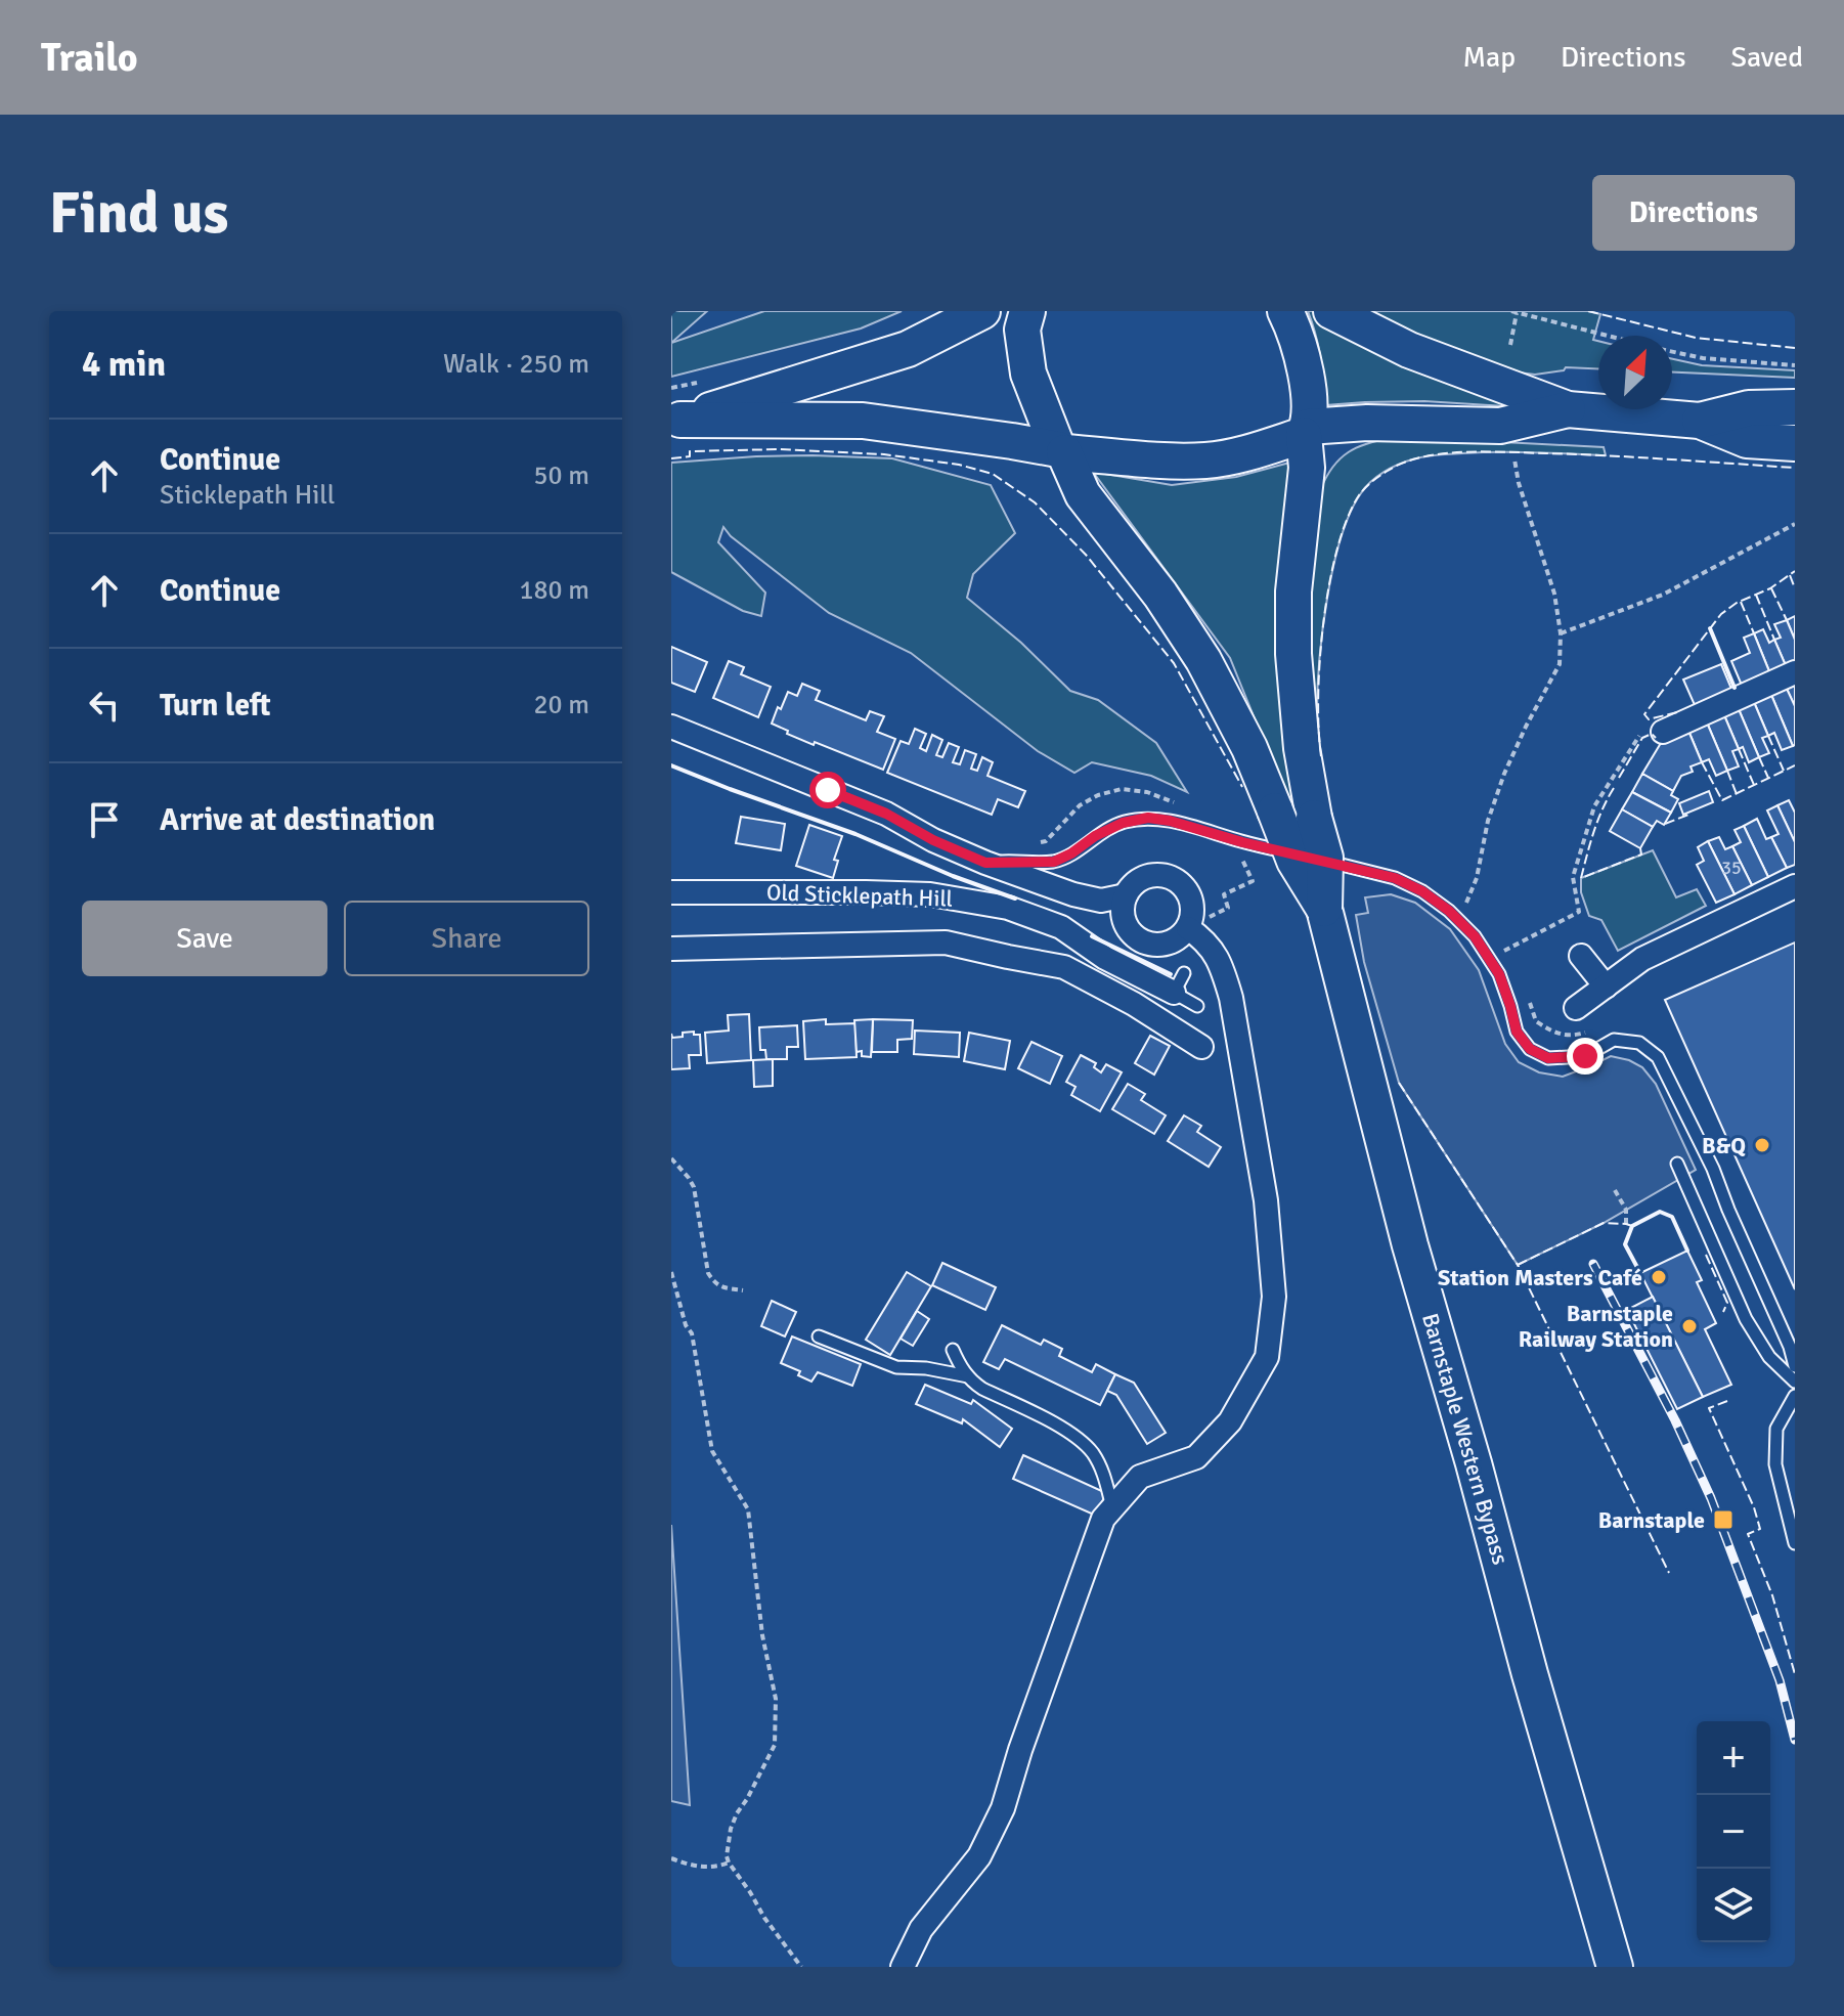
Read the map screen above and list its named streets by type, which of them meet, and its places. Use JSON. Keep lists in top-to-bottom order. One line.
{"streets":{"main road":["Barnstaple Western Bypass"],"street":["Old Sticklepath Hill"]},"places":{"other":["B&Q","Station Masters Café","Barnstaple Railway Station"],"transit":["Barnstaple"]},"house_numbers":["35"],"north":"top right","page":{"header":"Trailo","nav":["Map","Directions","Saved"],"buttons":["Directions",["Save","Share"]],"title":"Find us","heading":["4 min","Walk · 250 m"],"list":[["Continue","Sticklepath Hill","50 m"],["Continue","180 m"],["Turn left","20 m"],"Arrive at destination"],"map_buttons":["+","−"]}}
